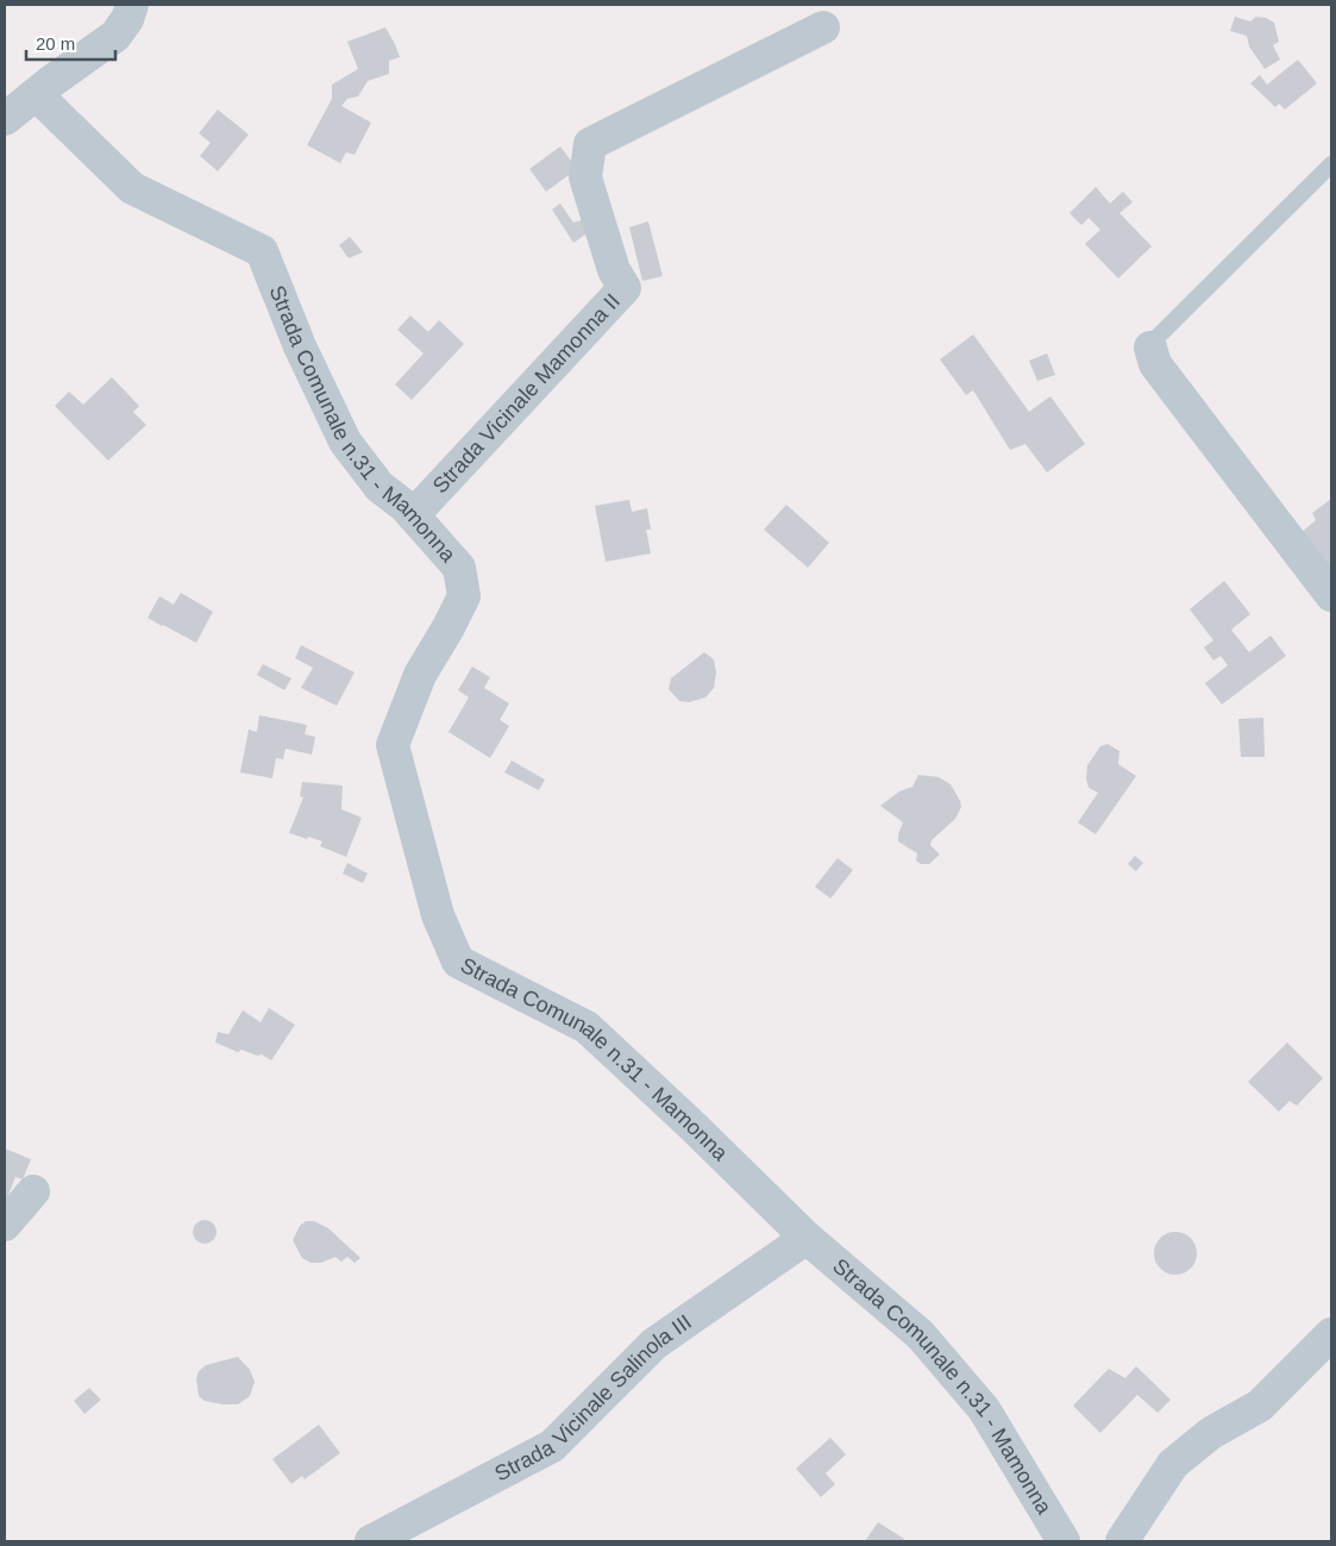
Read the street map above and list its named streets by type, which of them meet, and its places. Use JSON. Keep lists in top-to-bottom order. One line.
{"streets":{"street":["Strada Vicinale Mamonna II","Strada Comunale n.31 - Mamonna","Strada Vicinale Salinola III"]},"crossings":[["Strada Vicinale Mamonna II","Strada Comunale n.31 - Mamonna"],["Strada Comunale n.31 - Mamonna","Strada Vicinale Salinola III"]],"scale_bar":"20 m"}
